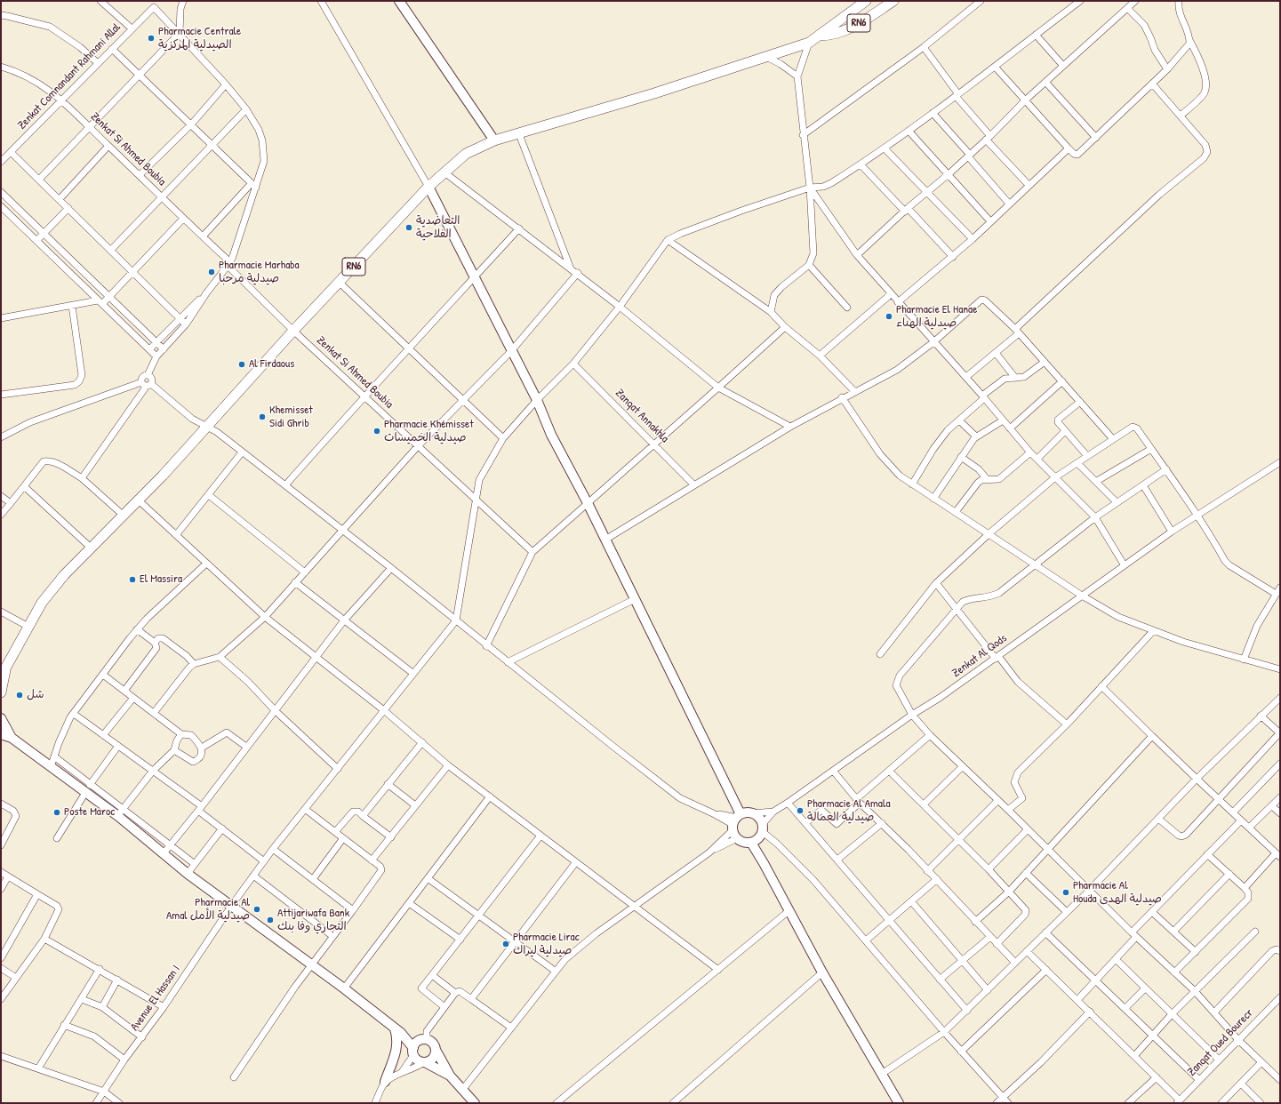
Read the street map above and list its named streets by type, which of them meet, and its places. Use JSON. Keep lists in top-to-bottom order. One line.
{"streets":{"main road":["RN6"],"street":["Zenkat Comnandant Rahmani Allal","Zenkat Si Ahmed Boubia","Zanqat Annakhla","Zenkat Al Qods","Avenue El Hassan I","Zanqat Oued Bourecr"]},"crossings":[["RN6","Zenkat Si Ahmed Boubia"],["Zenkat Comnandant Rahmani Allal","Zenkat Si Ahmed Boubia"]],"places":["Pharmacie Centrale الصيدلية المركزية","التعاضدية الفلاحية","Pharmacie Marhaba صيدلية مرحبا","Pharmacie El Hanae صيدلية الهناء","Al Firdaous","Khemisset Sidi Ghrib","Pharmacie Khémisset صيدلية الخميسات","El Massira","شل","Pharmacie Al Amala صيدلية العمالة","Poste Maroc","Pharmacie Al Houda صيدلية الهدى","Pharmacie Al Amal صيدلية الأمل","Attijariwafa Bank التجاري وفا بنك","Pharmacie Lirac صيدلية ليراك"]}
